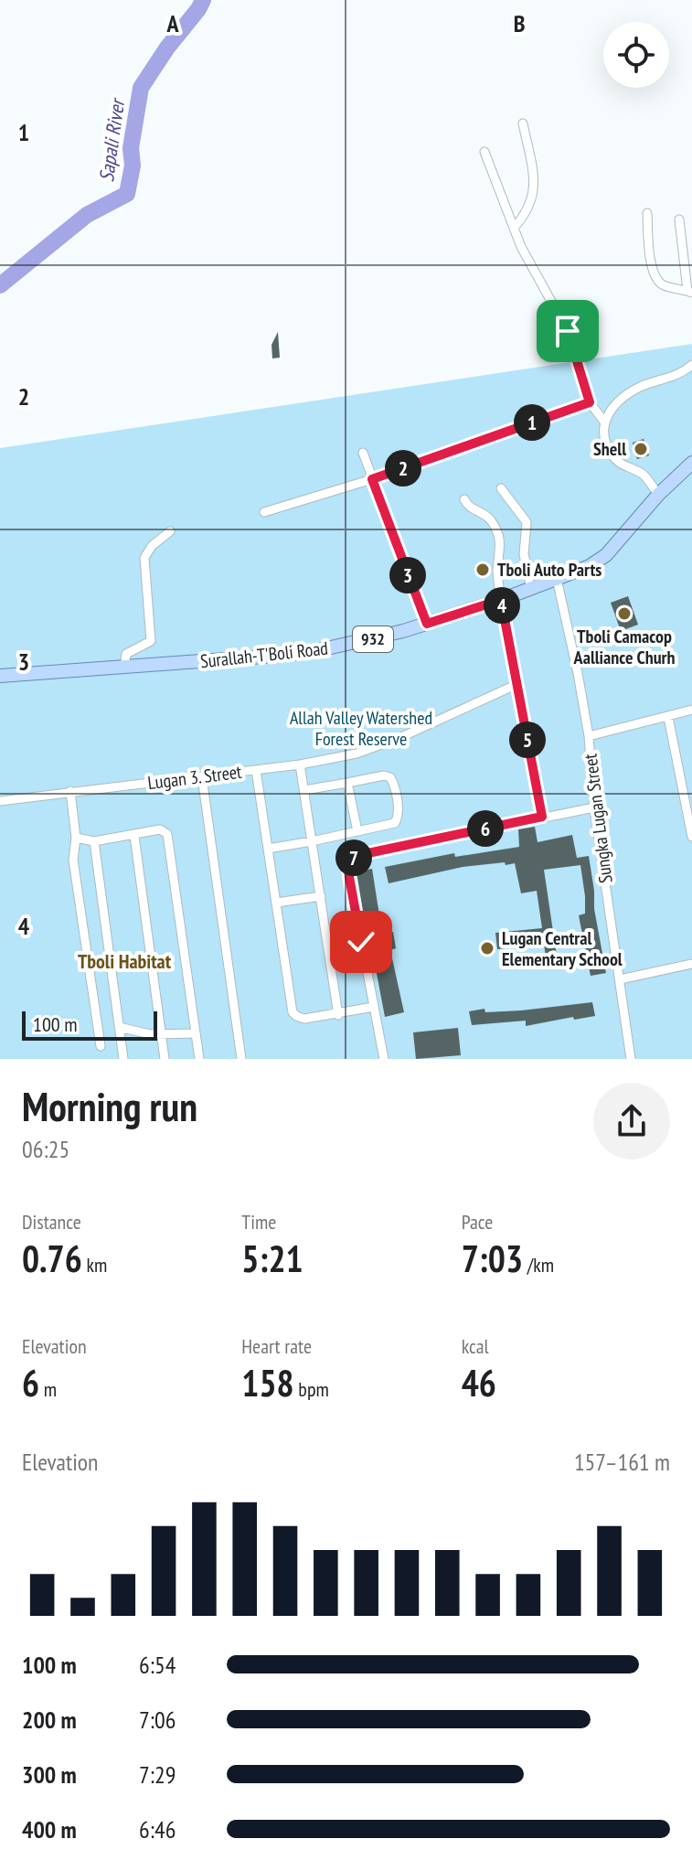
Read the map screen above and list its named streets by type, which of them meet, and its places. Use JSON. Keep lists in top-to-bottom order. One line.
{"streets":{"main road":["932","Surallah-T'Boli Road"],"street":["Lugan 3. Street","Sungka Lugan Street"]},"crossings":[["Surallah-T'Boli Road","Sungka Lugan Street"]],"districts":["Tboli Habitat"],"water":["Sapali River"],"parks":["Allah Valley Watershed Forest Reserve"],"places":["Shell","Tboli Auto Parts","Tboli Camacop Aalliance Churh","Lugan Central Elementary School"],"scale_bar":"100 m","page":{"pins":["1","2","3","4","5","6","7"],"scale":"100 m","heading":["Morning run","06:25"],"stats":[["Distance","0.76 km"],["Time","5:21"],["Pace","7:03 /km"],["Elevation","6 m"],["Heart rate","158 bpm"],["kcal","46"]],"chart":["Elevation","157–161 m"],"list":[{"name":"100 m","note":"6:54"},{"name":"200 m","note":"7:06"},{"name":"300 m","note":"7:29"},{"name":"400 m","note":"6:46"}]},"grid":{"columns":["A","B"],"rows":["1","2","3","4"]}}
